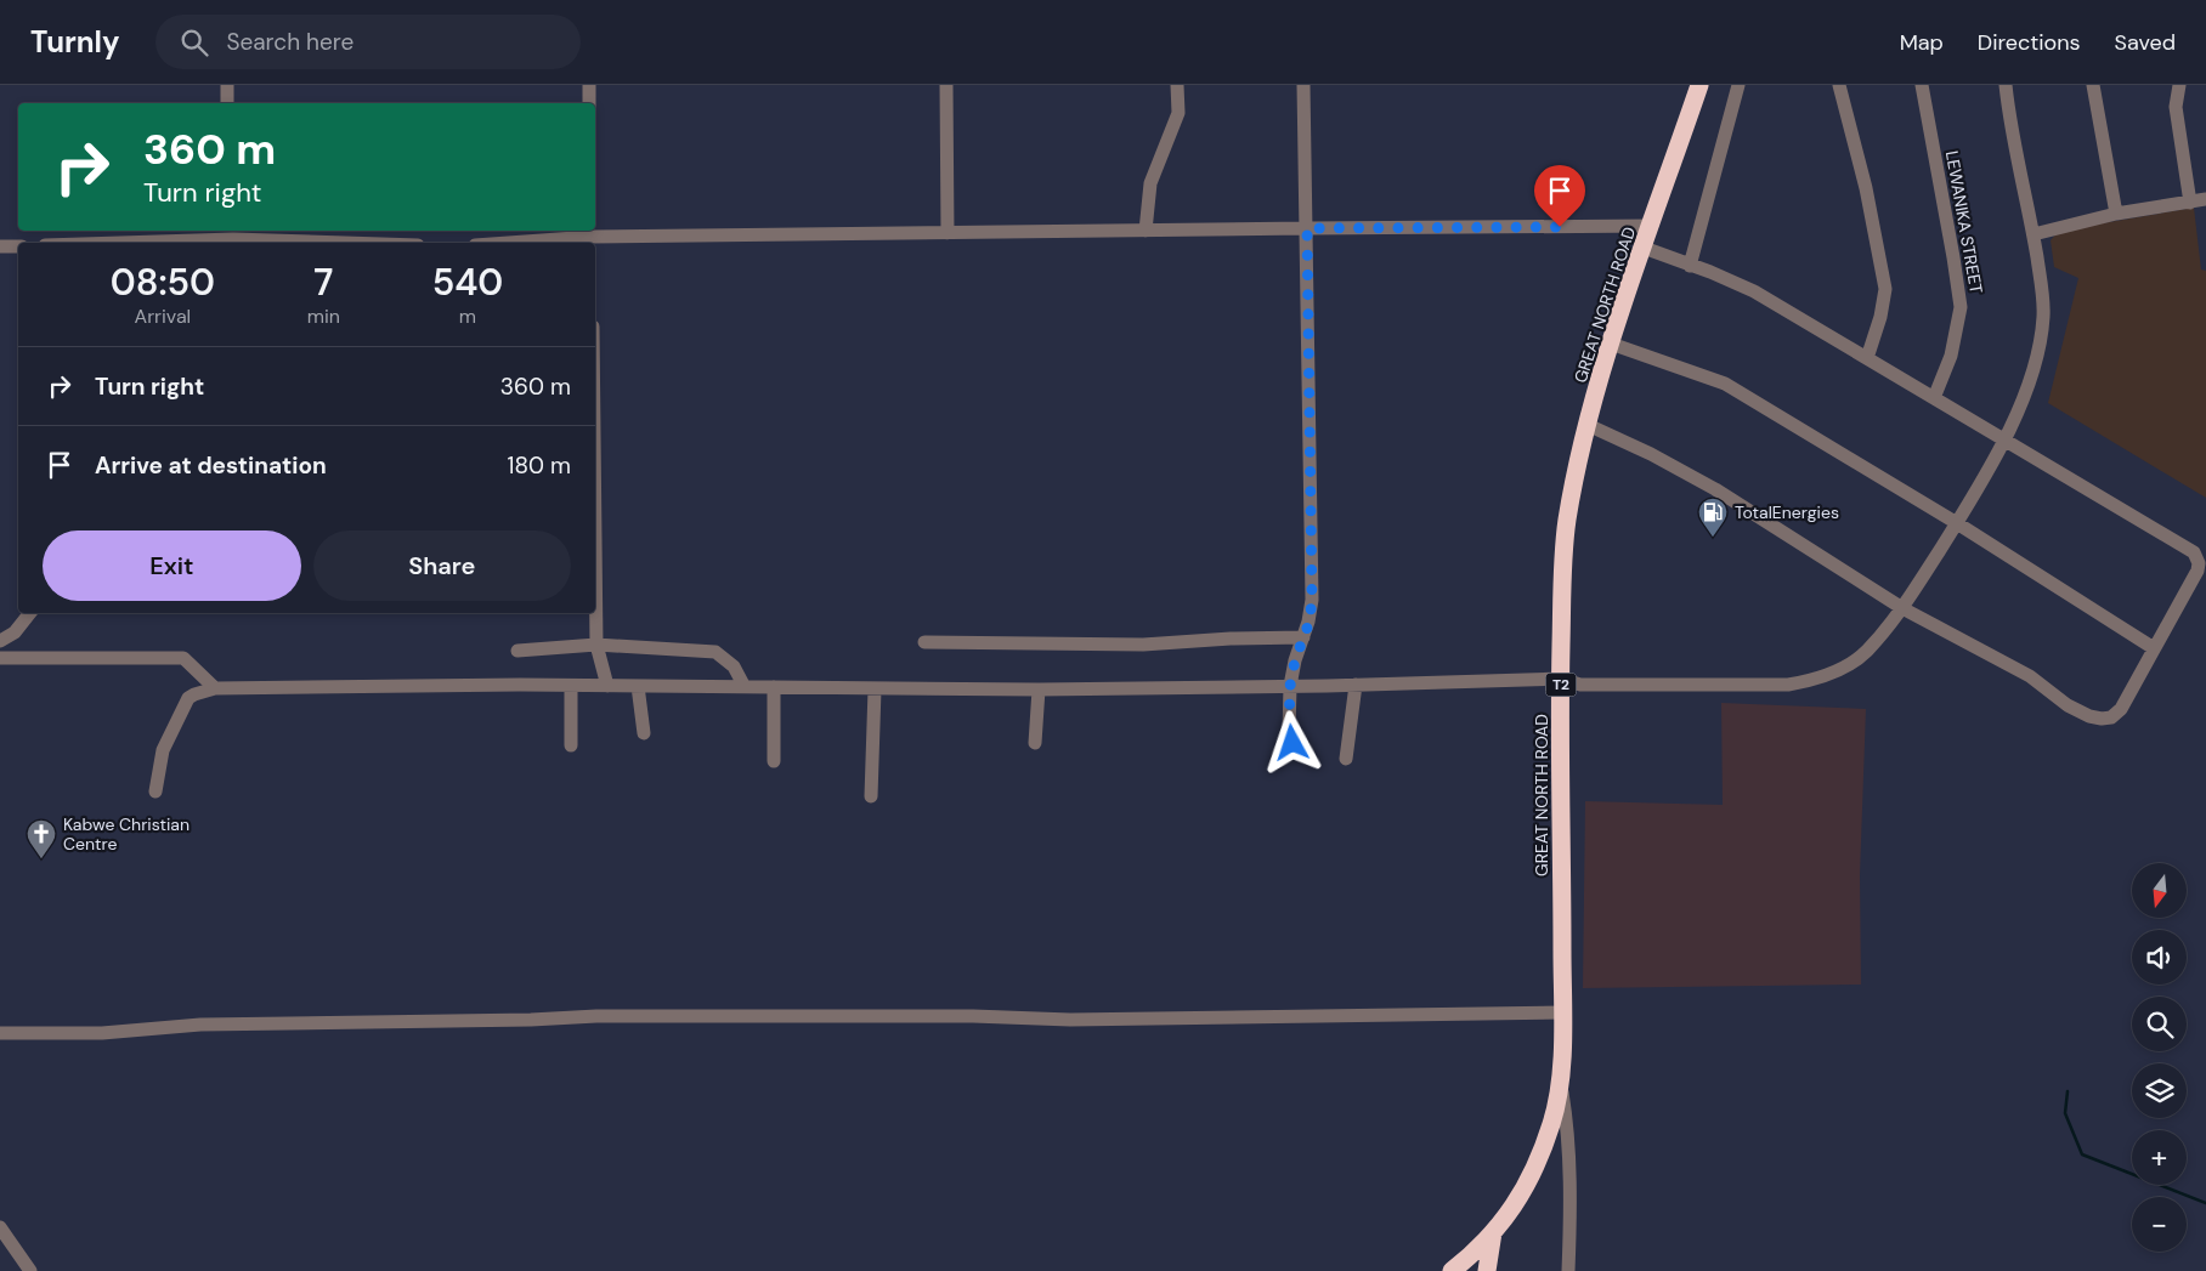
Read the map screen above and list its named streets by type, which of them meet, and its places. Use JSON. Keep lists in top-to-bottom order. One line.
{"streets":{"highway":["GREAT NORTH ROAD","T2"],"street":["LEWANIKA STREET"]},"places":{"fuel station":["TotalEnergies"],"church":["Kabwe Christian Centre"]},"north":"bottom","page":{"header":"Turnly","search":"Search here","nav":["Map","Directions","Saved"],"turn":["360 m","Turn right"],"eta":["08:50","Arrival","7","min","540","m"],"list":[{"name":"Turn right","value":"360 m"},{"name":"Arrive at destination","value":"180 m"}],"buttons":["Exit","Share"],"map_buttons":["+","−"]}}
